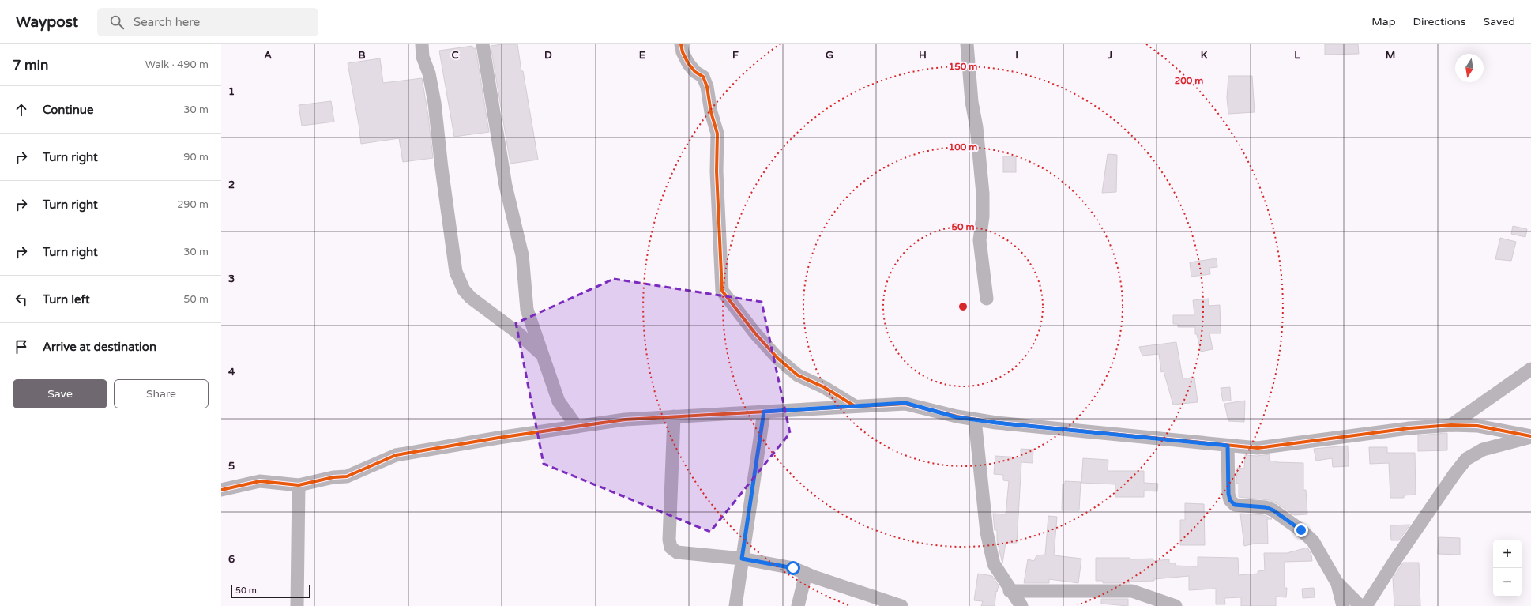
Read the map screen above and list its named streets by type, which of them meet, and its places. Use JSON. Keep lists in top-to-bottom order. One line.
{"scale_bar":"50 m","north":"bottom","page":{"header":"Waypost","search":"Search here","nav":["Map","Directions","Saved"],"heading":["7 min","Walk · 490 m"],"list":[["Continue","30 m"],["Turn right","90 m"],["Turn right","290 m"],["Turn right","30 m"],["Turn left","50 m"],"Arrive at destination"],"buttons":["Save","Share"],"map_buttons":["+","−"],"scale":"50 m"},"grid":{"columns":["A","B","C","D","E","F","G","H","I","J","K","L","M"],"rows":["1","2","3","4","5","6"]},"rings":["150 m","200 m","100 m","50 m"]}
